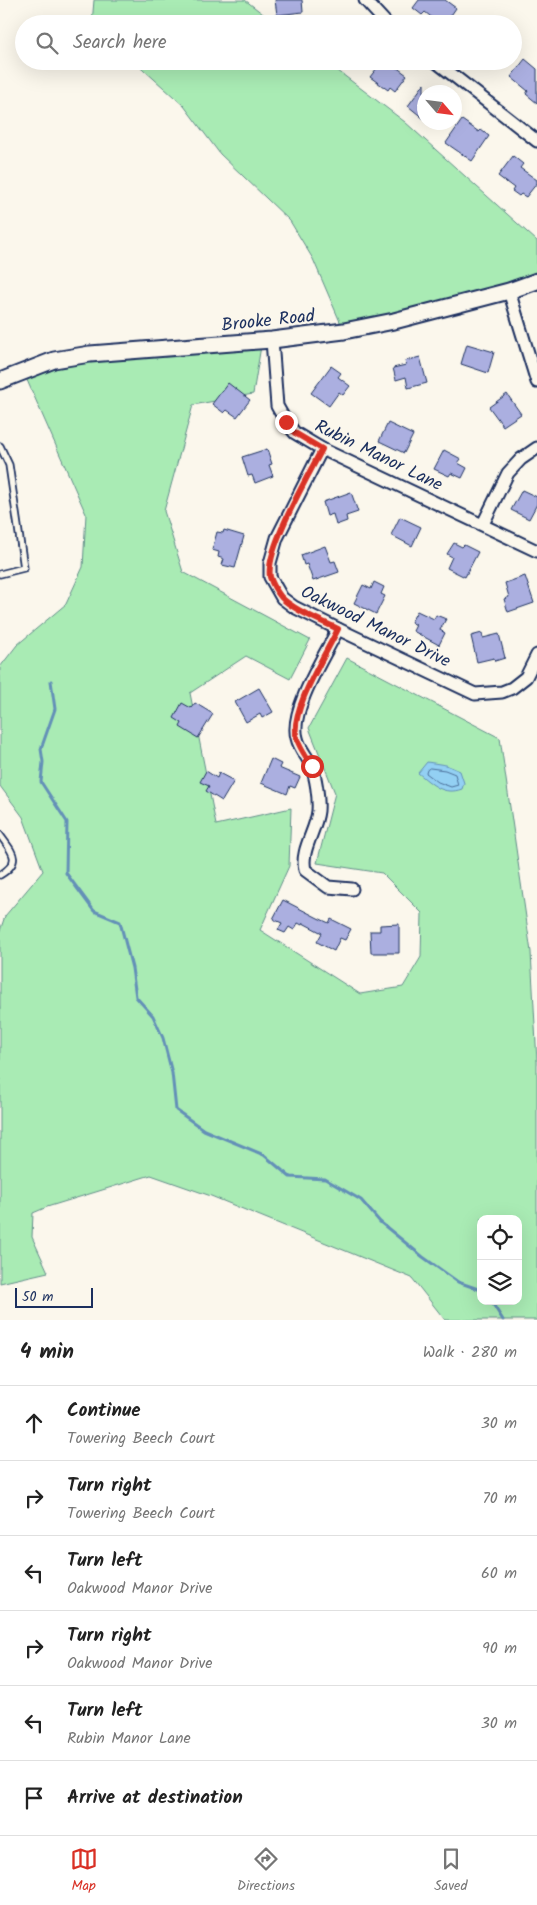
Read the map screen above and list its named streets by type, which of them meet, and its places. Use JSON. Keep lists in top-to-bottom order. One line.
{"streets":{"street":["Brooke Road","Rubin Manor Lane","Oakwood Manor Drive"]},"crossings":[["Brooke Road","Rubin Manor Lane"],["Rubin Manor Lane","Oakwood Manor Drive"]],"scale_bar":"50 m","north":"bottom right","page":{"search":"Search here","scale":"50 m","heading":["4 min","Walk · 280 m"],"list":[["Continue","Towering Beech Court","30 m"],["Turn right","Towering Beech Court","70 m"],["Turn left","Oakwood Manor Drive","60 m"],["Turn right","Oakwood Manor Drive","90 m"],["Turn left","Rubin Manor Lane","30 m"],"Arrive at destination"],"nav":["Map","Directions","Saved"]}}
